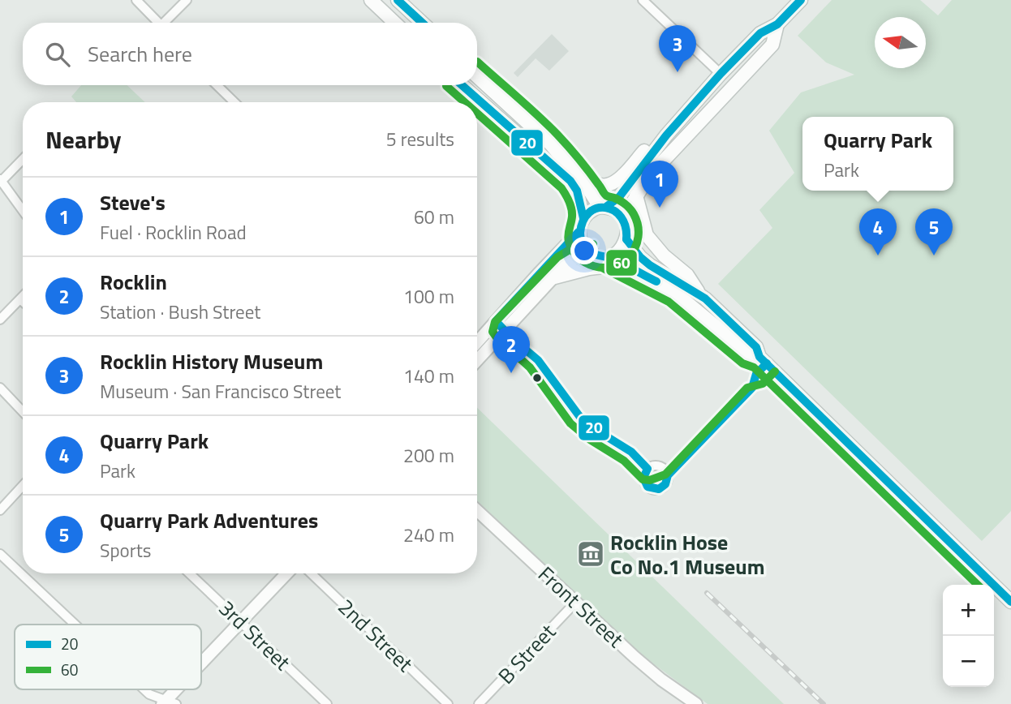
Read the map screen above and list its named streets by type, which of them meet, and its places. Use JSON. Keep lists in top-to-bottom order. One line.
{"streets":{"street":["Front Street","3rd Street","2nd Street","B Street"]},"crossings":[["Front Street","B Street"]],"places":{"museum":["Rocklin Hose Co No.1 Museum"]},"lines":["transit line 20","transit line 60"],"legend":["20","60"],"north":"left","page":{"search":"Search here","pins":["3","1","4","5","2"],"heading":["Nearby","5 results"],"popup":["Quarry Park","Park"],"list":[{"mark":"1","name":"Steve's","note":"Fuel · Rocklin Road","value":"60 m"},{"mark":"2","name":"Rocklin","note":"Station · Bush Street","value":"100 m"},{"mark":"3","name":"Rocklin History Museum","note":"Museum · San Francisco Street","value":"140 m"},{"mark":"4","name":"Quarry Park","note":"Park","value":"200 m"},{"mark":"5","name":"Quarry Park Adventures","note":"Sports","value":"240 m"}],"map_buttons":["+","−"]}}
